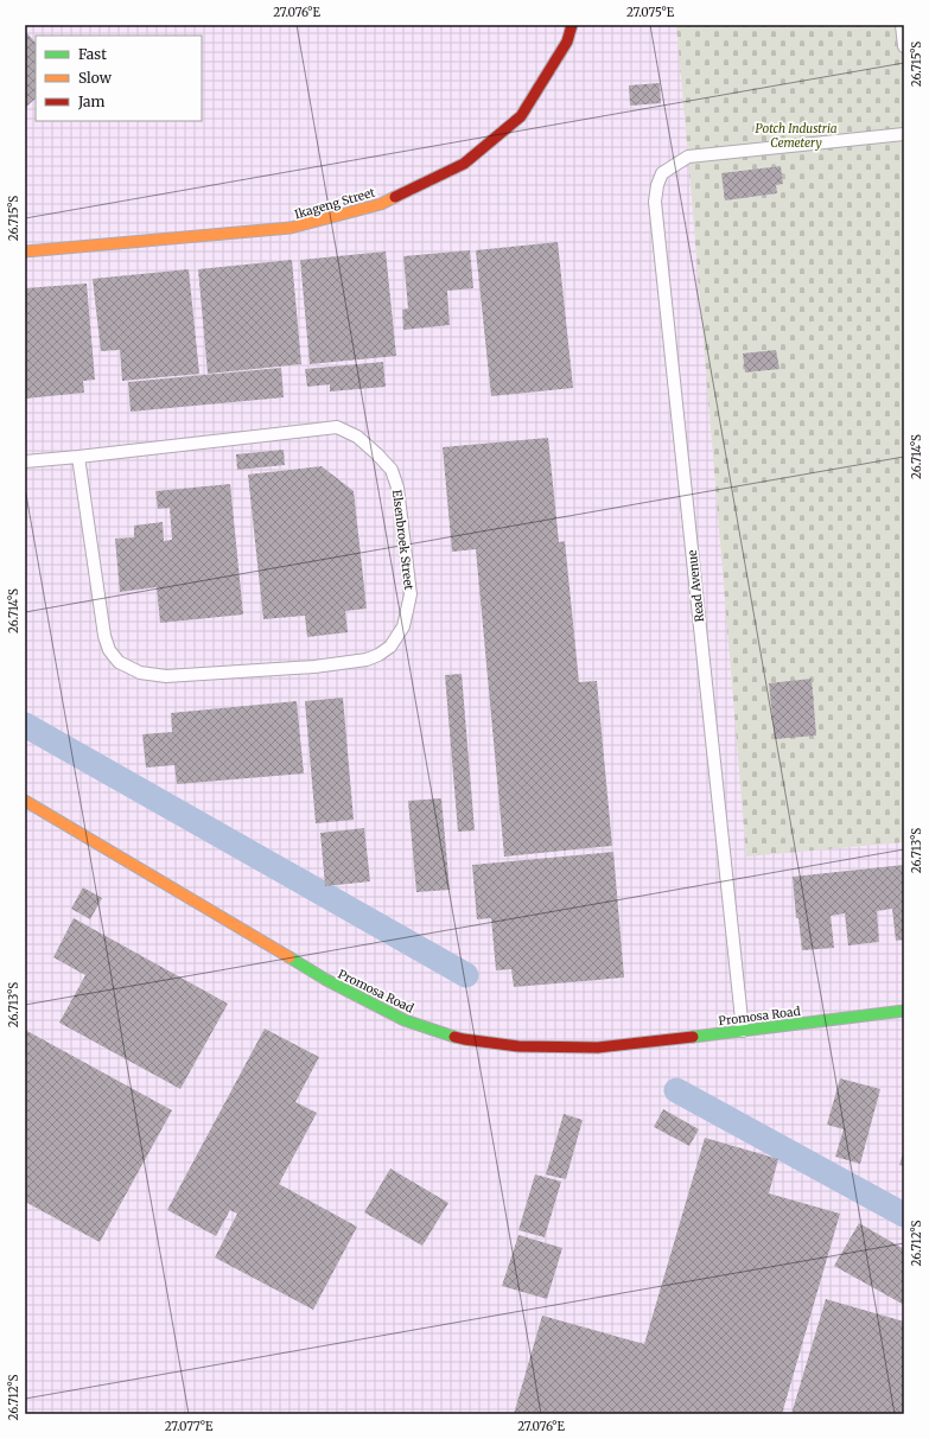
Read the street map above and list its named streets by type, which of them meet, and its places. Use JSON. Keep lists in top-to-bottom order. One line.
{"streets":{"street":["Ikageng Street","Promosa Road"],"lane":["Elsenbroek Street","Read Avenue"]},"crossings":[["Read Avenue","Promosa Road"]],"parks":["Potch Industria Cemetery"],"legend":["Fast","Slow","Jam"],"coordinates":["27.076°E","27.075°E","26.715°S","26.714°S","26.713°S","26.712°S","27.077°E"]}
